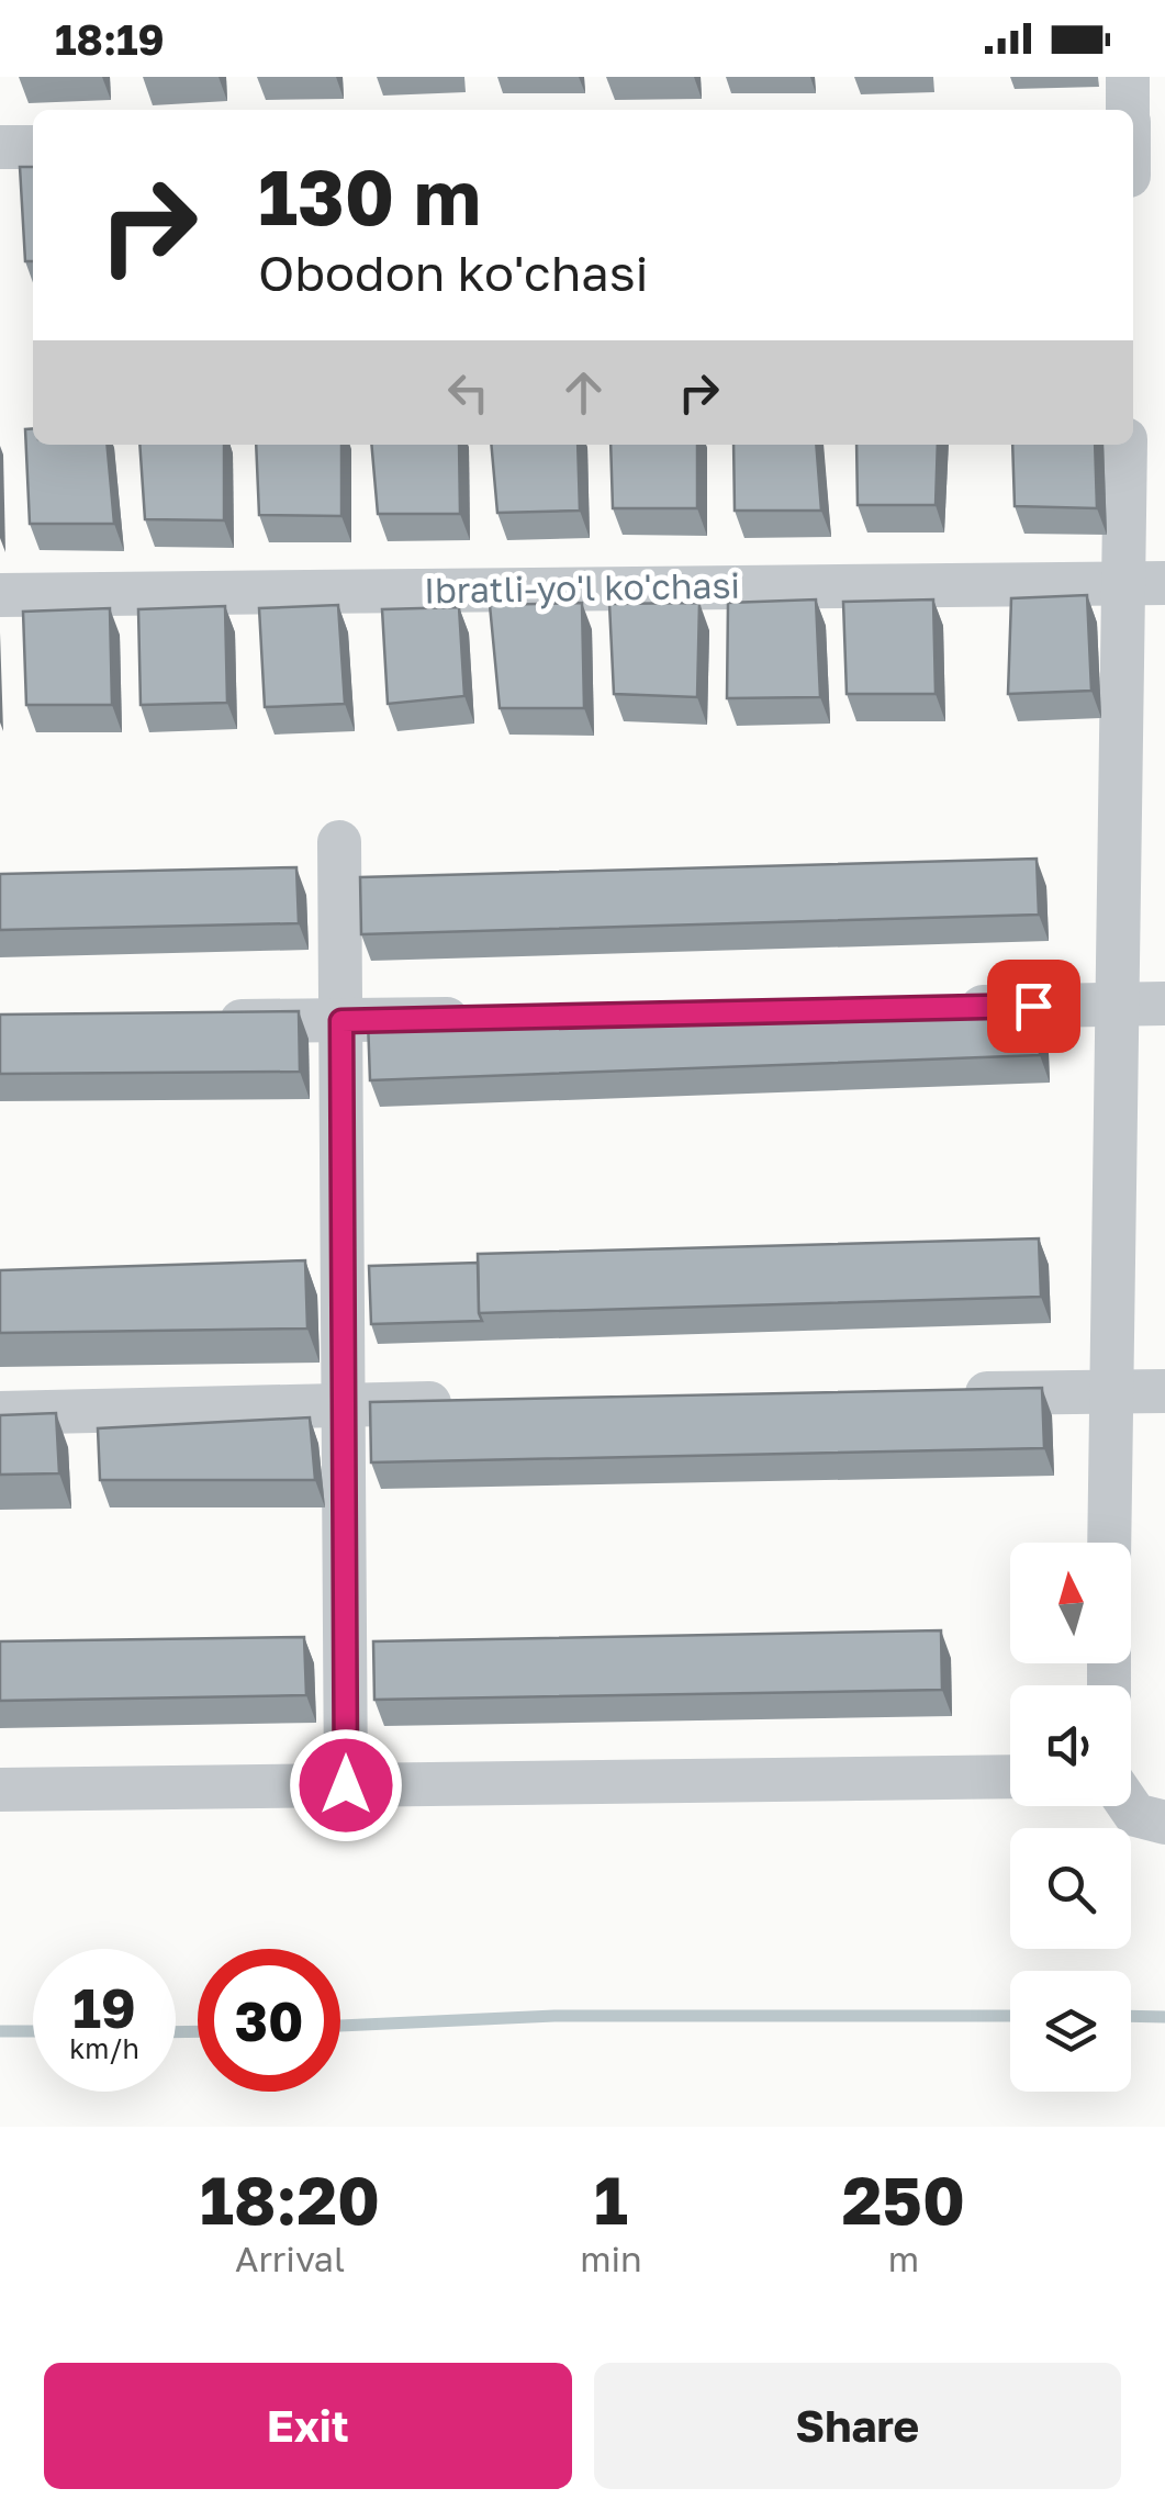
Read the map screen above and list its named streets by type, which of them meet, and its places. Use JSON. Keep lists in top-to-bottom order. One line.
{"streets":{"street":["Ibratli-yo'l ko'chasi"]},"north":"top","page":{"status":"18:19","turn":["130 m","Obodon ko'chasi"],"speed":"19 km/h","limit":"30","eta":["18:20","Arrival","1","min","250","m"],"buttons":["Exit","Share"]}}
